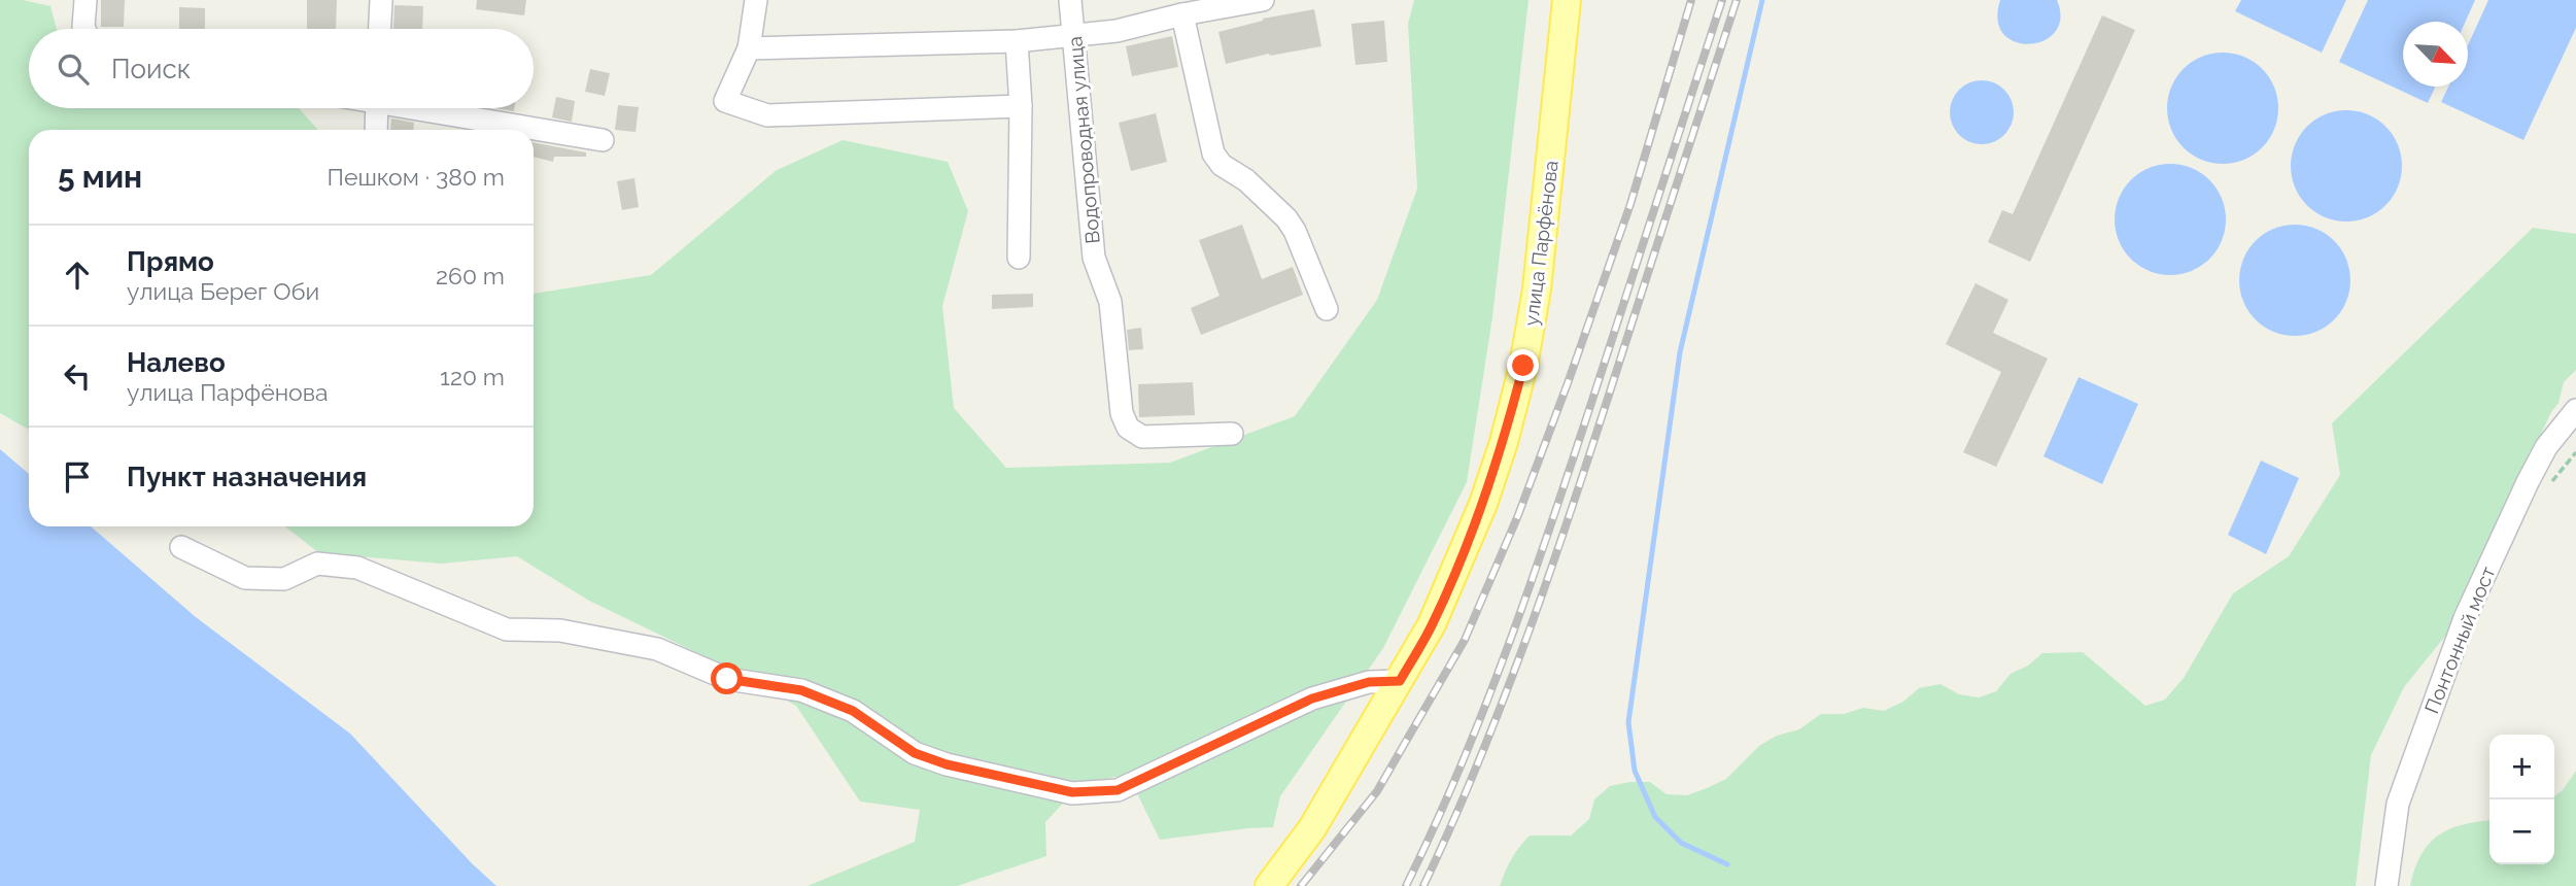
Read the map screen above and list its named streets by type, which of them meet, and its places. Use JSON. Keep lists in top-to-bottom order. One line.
{"streets":{"main road":["улица Парфёнова"],"street":["Водопроводная улица","Понтонный мост"]},"north":"bottom right","page":{"search":"Поиск","heading":["5 мин","Пешком · 380 m"],"list":[["Прямо","улица Берег Оби","260 m"],["Налево","улица Парфёнова","120 m"],"Пункт назначения"],"map_buttons":["+","−"]}}
